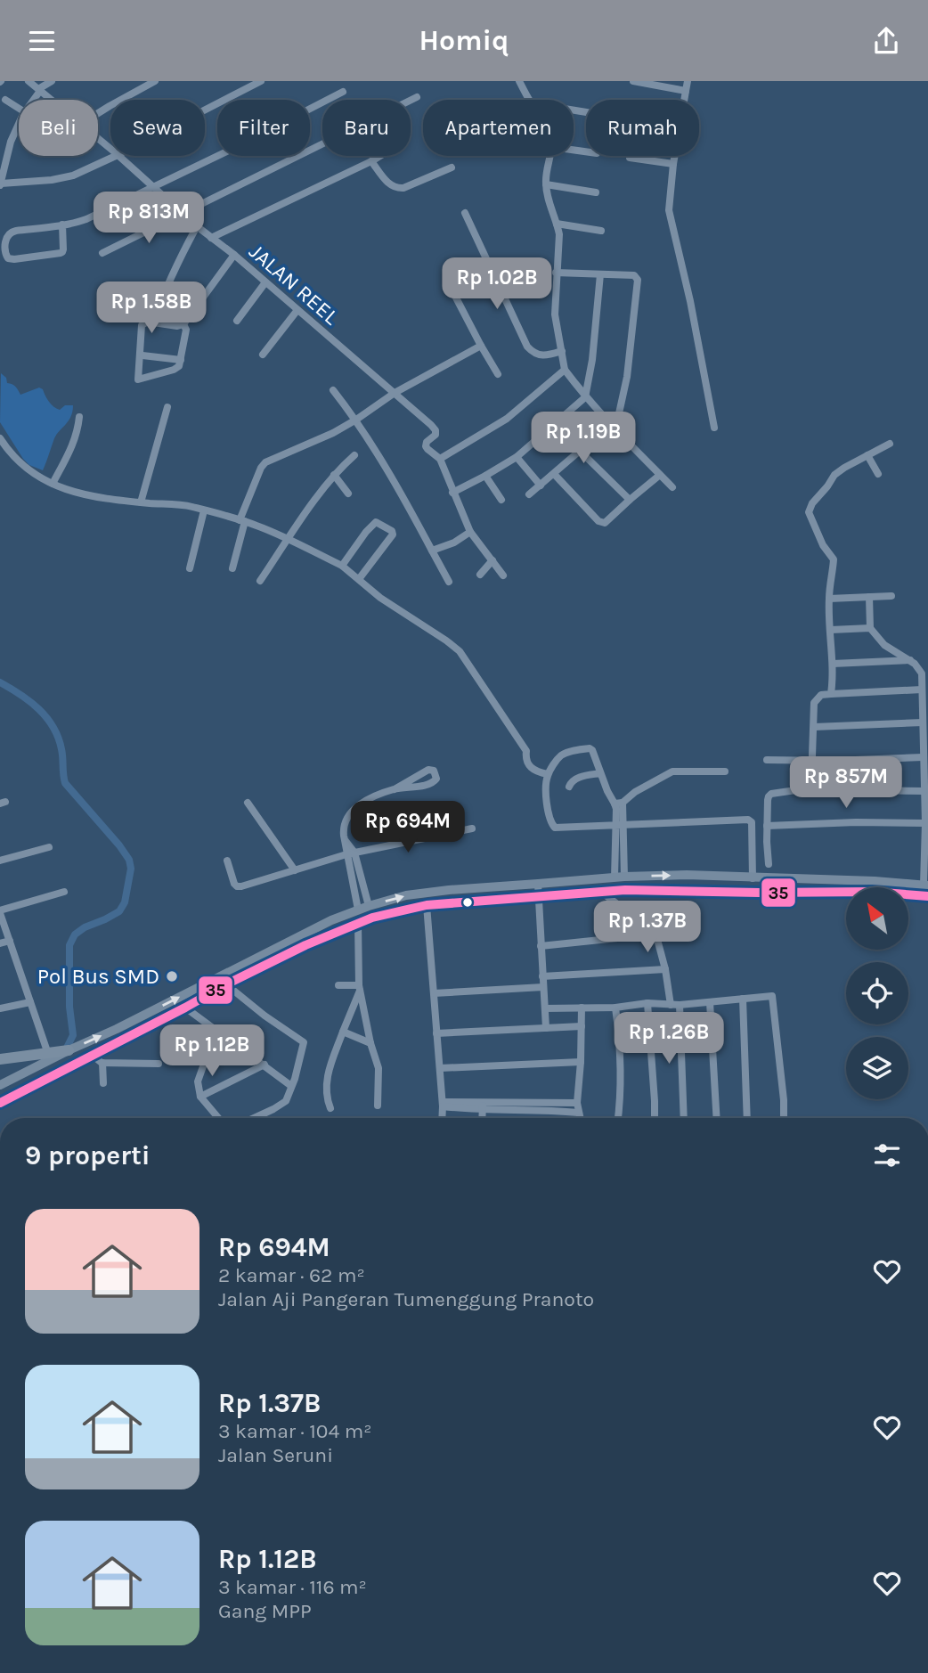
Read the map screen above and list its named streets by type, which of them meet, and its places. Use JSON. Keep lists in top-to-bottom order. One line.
{"streets":{"street":["JALAN REEL"]},"places":["Pol Bus SMD"],"lines":["transit line 35"],"north":"top left","page":{"header":"Homiq","chip":["Beli","Sewa","Filter","Baru","Apartemen","Rumah"],"price":["Rp 813M","Rp 1.02B","Rp 1.58B","Rp 1.19B","Rp 857M","Rp 694M","Rp 1.37B","Rp 1.26B","Rp 1.12B"],"heading":"9 properti","list":[{"name":"Rp 694M","note":"2 kamar · 62 m² · Jalan Aji Pangeran Tumenggung Pranoto"},{"name":"Rp 1.37B","note":"3 kamar · 104 m² · Jalan Seruni"},{"name":"Rp 1.12B","note":"3 kamar · 116 m² · Gang MPP"}]}}
